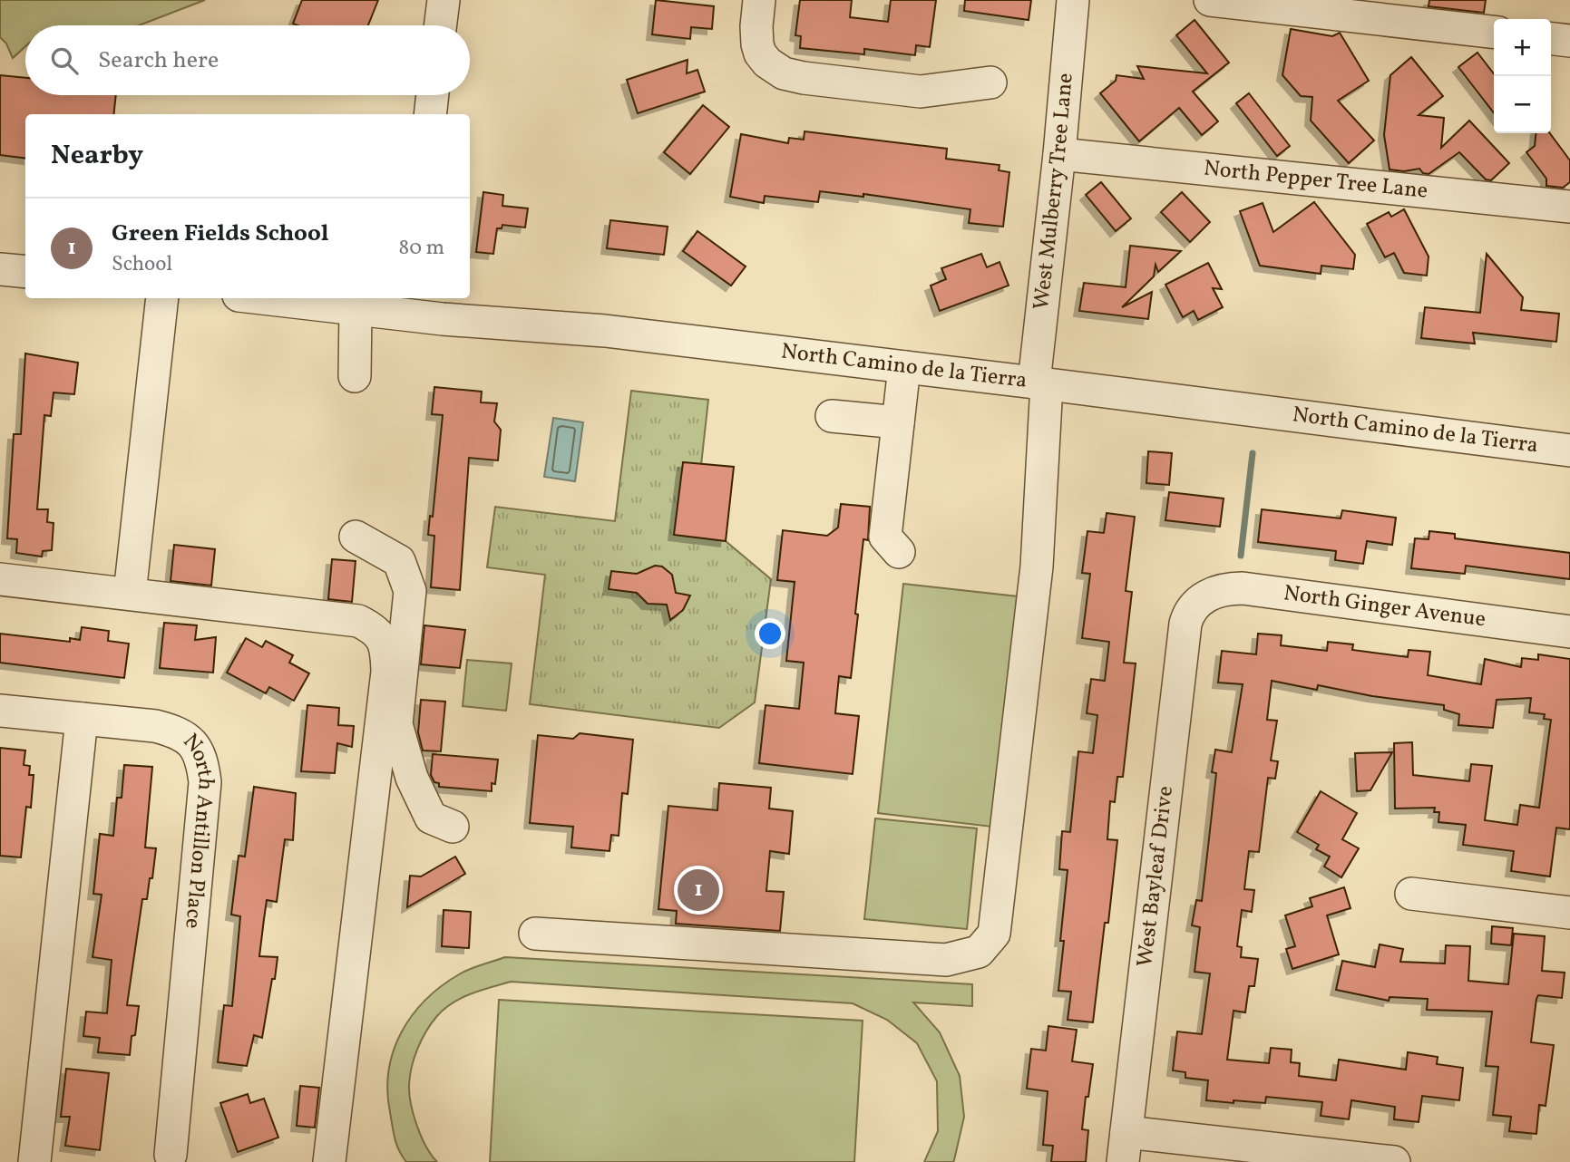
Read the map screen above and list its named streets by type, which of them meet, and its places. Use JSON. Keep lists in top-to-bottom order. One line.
{"streets":{"street":["North Pepper Tree Lane","West Mulberry Tree Lane","North Camino de la Tierra","North Ginger Avenue","North Antillon Place","West Bayleaf Drive"]},"crossings":[["North Pepper Tree Lane","West Mulberry Tree Lane"],["West Mulberry Tree Lane","North Camino de la Tierra"],["North Ginger Avenue","West Bayleaf Drive"]],"page":{"map_buttons":["+","−"],"search":"Search here","heading":"Nearby","list":[{"mark":"1","name":"Green Fields School","note":"School","value":"80 m"}],"pins":"1"}}
